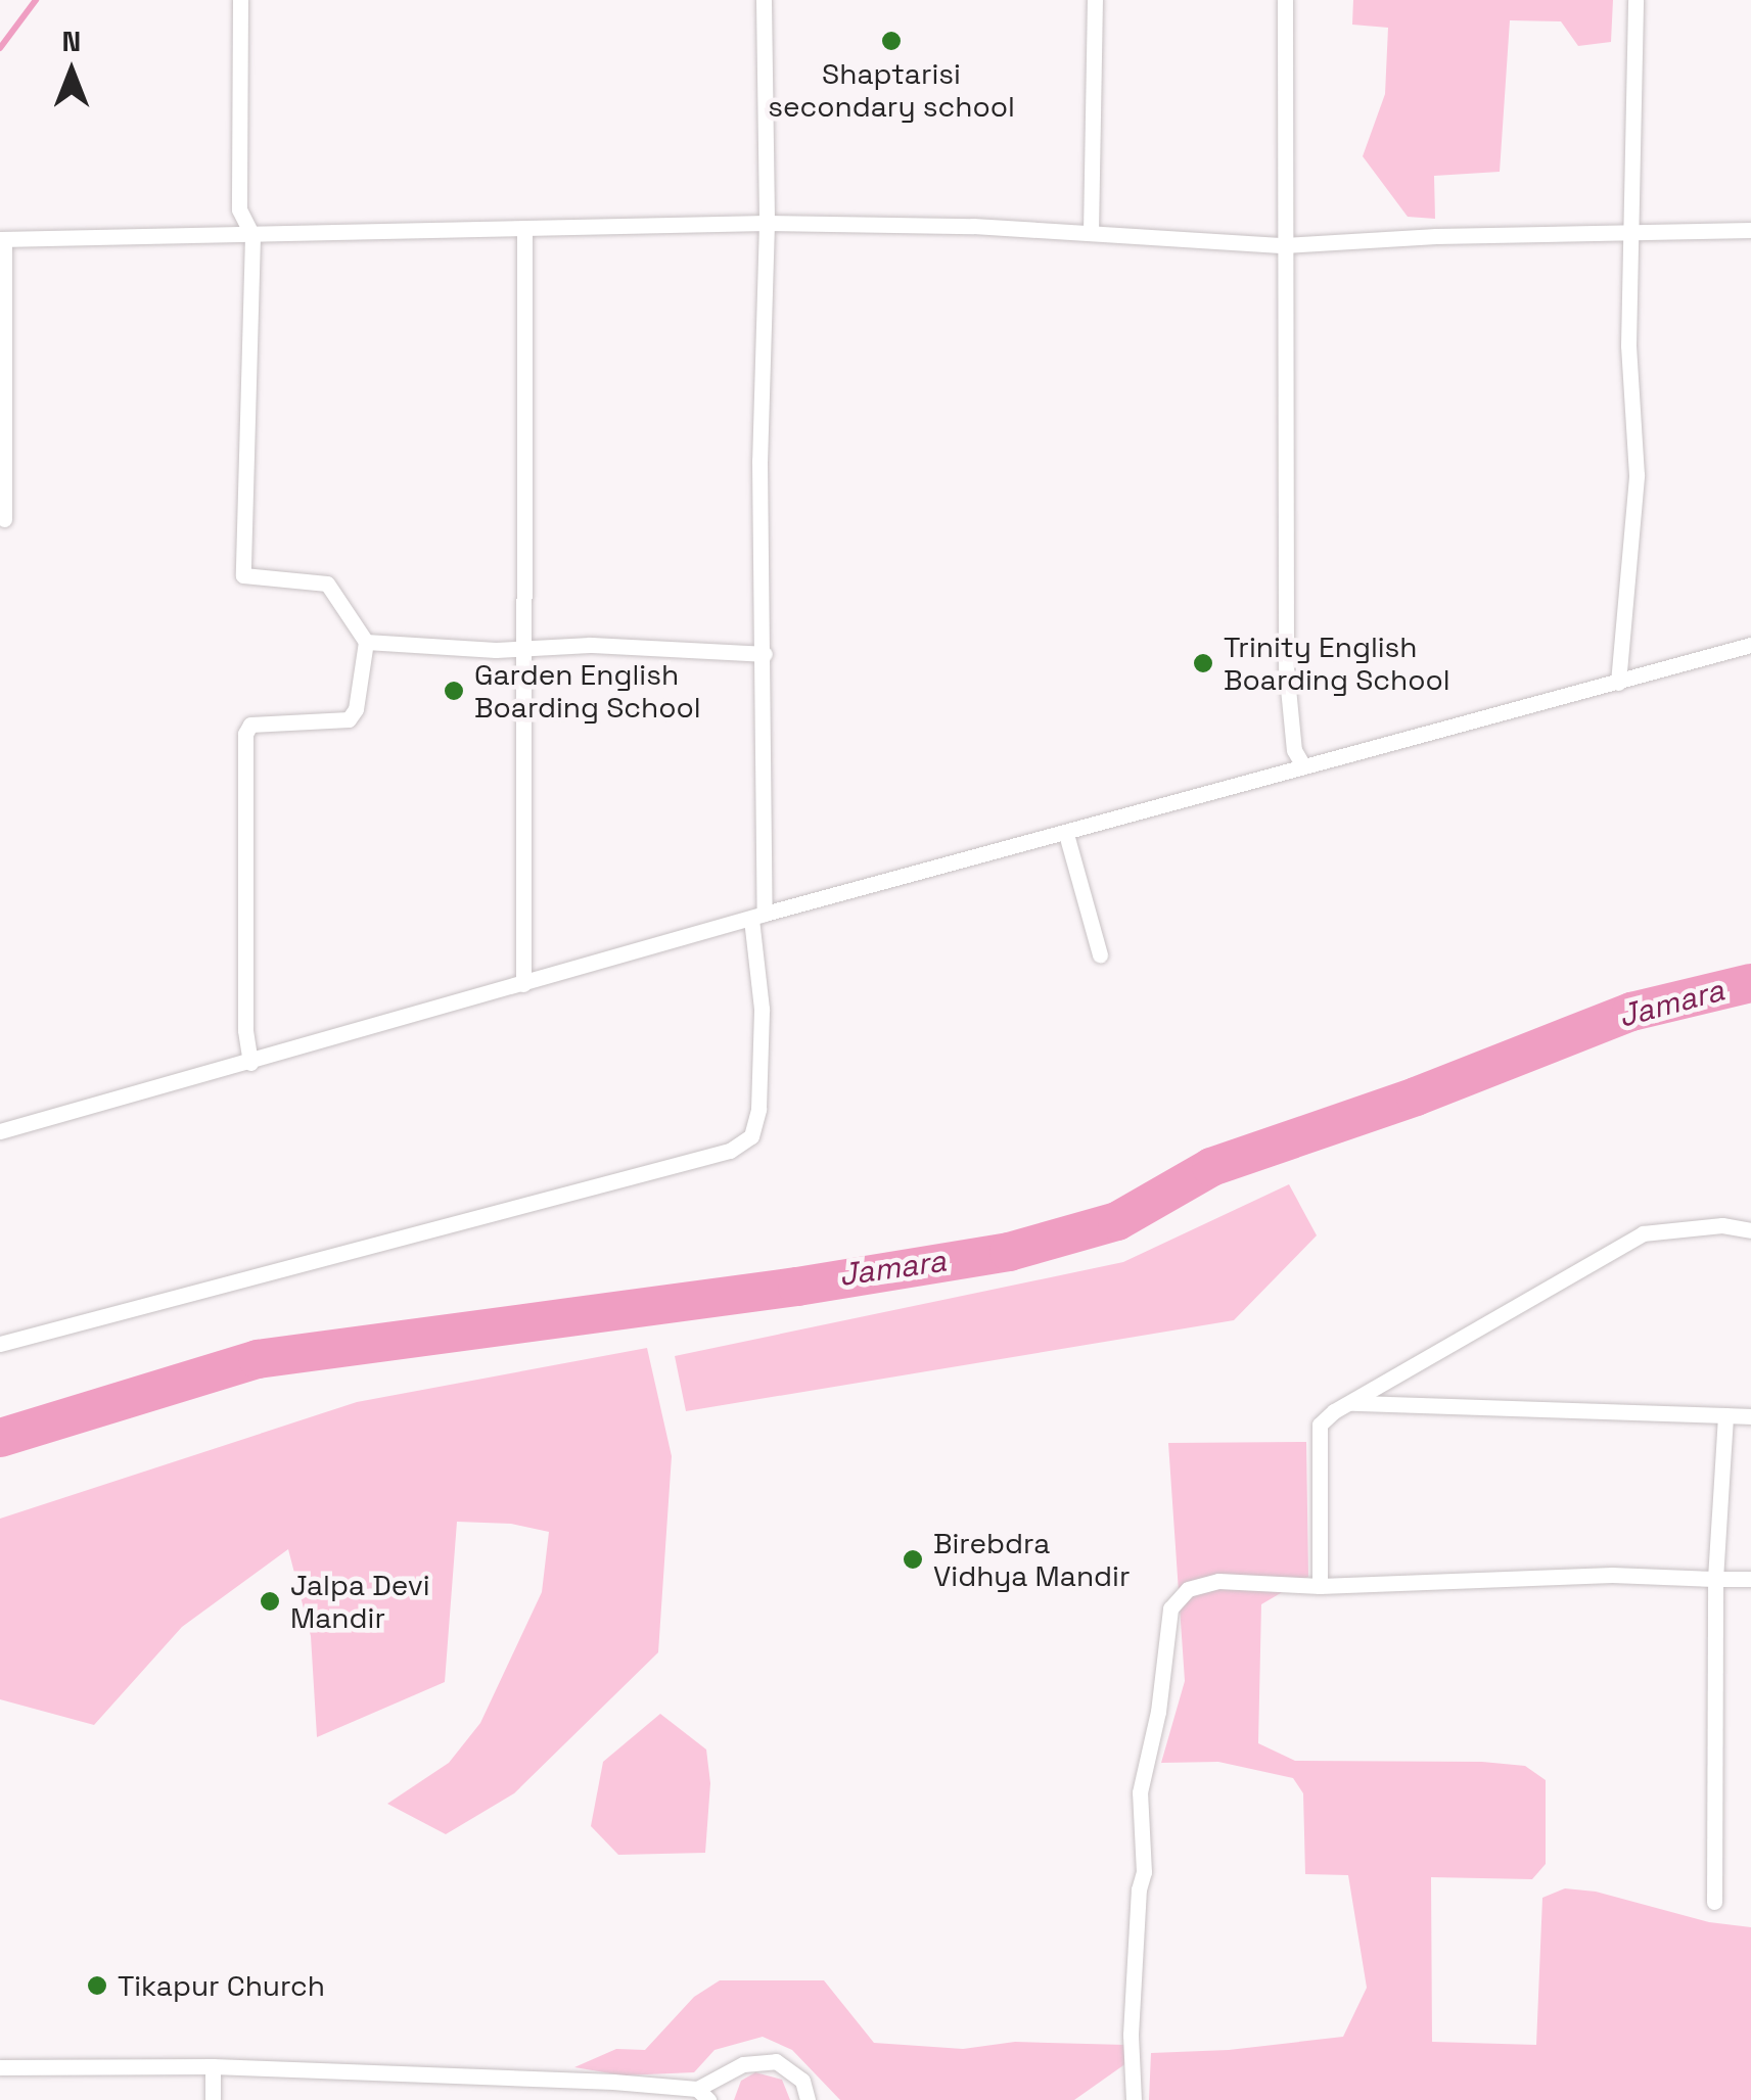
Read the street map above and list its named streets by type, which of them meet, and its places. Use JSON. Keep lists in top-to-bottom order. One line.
{"water":["Jamara"],"places":["Shaptarisi secondary school","Trinity English Boarding School","Garden English Boarding School","Birebdra Vidhya Mandir","Jalpa Devi Mandir","Tikapur Church"],"north":"top"}
